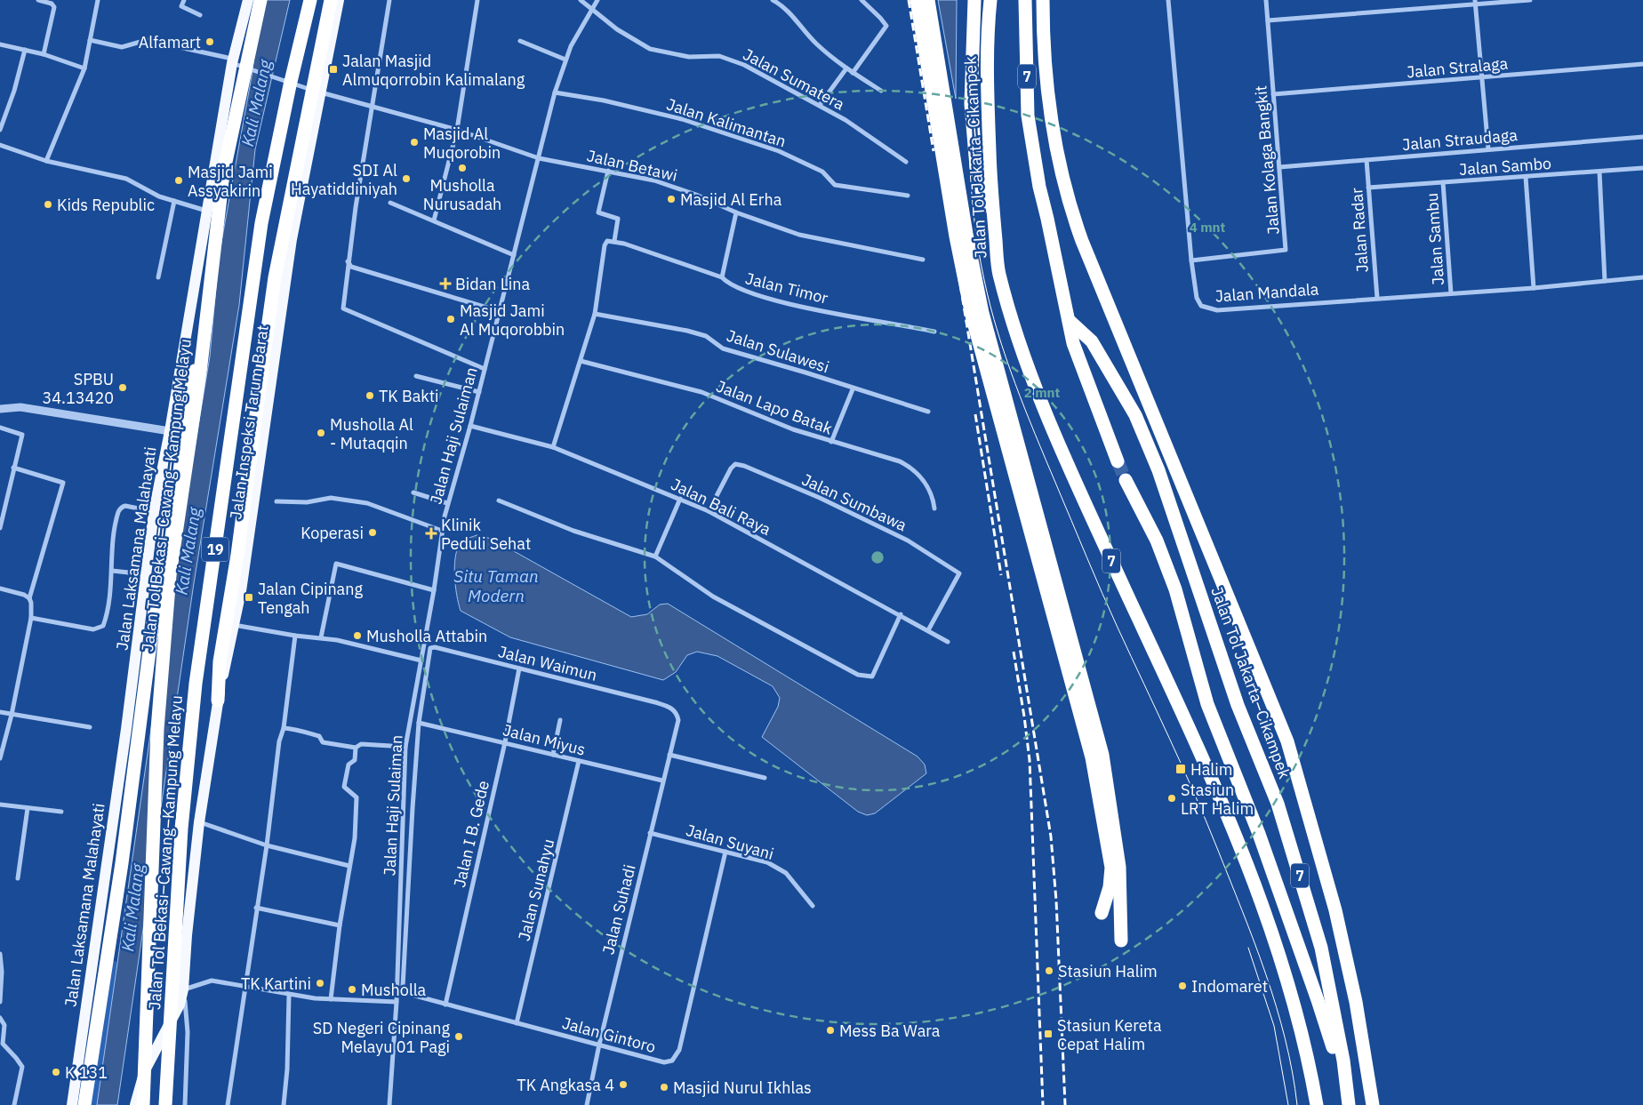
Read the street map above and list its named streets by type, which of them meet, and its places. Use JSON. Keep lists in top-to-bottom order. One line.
{"streets":{"highway":["7","Jalan Tol Jakarta–Cikampek","Jalan Tol Bekasi–Cawang–Kampung Melayu","19"],"main road":["Jalan Inspeksi Tarum Barat","Jalan Laksamana Malahayati"],"street":["Jalan Stralaga","Jalan Sumatera","Jalan Kalimantan","Jalan Straudaga","Jalan Kolaga Bangkit","Jalan Betawi","Jalan Sambo","Jalan Radar","Jalan Sambu","Jalan Timor","Jalan Mandala","Jalan Sulawesi","Jalan Lapo Batak","Jalan Haji Sulaiman","Jalan Sumbawa","Jalan Bali Raya","Jalan Waimun","Jalan Miyus","Jalan I B. Gede","Jalan Suyani","Jalan Sunahyu","Jalan Suhadi","Jalan Gintoro"]},"crossings":[["Jalan Stralaga","Jalan Kolaga Bangkit"],["7","Jalan Tol Jakarta–Cikampek"],["Jalan Sumatera","Jalan Haji Sulaiman"],["Jalan Kalimantan","Jalan Haji Sulaiman"],["Jalan Straudaga","Jalan Kolaga Bangkit"],["Jalan Straudaga","Jalan Radar"],["Jalan Kolaga Bangkit","Jalan Mandala"],["Jalan Betawi","Jalan Inspeksi Tarum Barat"],["Jalan Betawi","Jalan Haji Sulaiman"],["Jalan Betawi","Jalan Laksamana Malahayati"],["Jalan Sambo","Jalan Radar"],["Jalan Sambo","Jalan Sambu"],["Jalan Radar","Jalan Mandala"],["Jalan Sambu","Jalan Mandala"],["Jalan Haji Sulaiman","Jalan Bali Raya"],["Jalan Sumbawa","Jalan Bali Raya"],["Jalan Waimun","Jalan Miyus"],["Jalan Waimun","Jalan I B. Gede"],["Jalan Waimun","Jalan Suhadi"],["Jalan Waimun","Jalan Gintoro"],["Jalan Miyus","Jalan I B. Gede"],["Jalan Miyus","Jalan Sunahyu"],["Jalan Miyus","Jalan Suhadi"],["Jalan I B. Gede","Jalan Gintoro"],["Jalan Suyani","Jalan Suhadi"],["Jalan Suyani","Jalan Gintoro"],["Jalan Sunahyu","Jalan Gintoro"],["Jalan Suhadi","Jalan Gintoro"]],"water":["Kali Malang","Situ Taman Modern"],"places":{"other":["Alfamart","Masjid Al Muqorobin","Musholla Nurusadah","SDI Al Hayatiddiniyah","Masjid Jami Assyakirin","Masjid Al Erha","Kids Republic","Masjid Jami Al Muqorobbin","SPBU 34.13420","TK Bakti","Musholla Al - Mutaqqin","Koperasi","Musholla Attabin","Stasiun LRT Halim","Stasiun Halim","TK Kartini","Indomaret","Musholla","Mess Ba Wara","SD Negeri Cipinang Melayu 01 Pagi","K 131","TK Angkasa 4","Masjid Nurul Ikhlas"],"transit":["Jalan Masjid Almuqorrobin Kalimalang","Jalan Cipinang Tengah","Halim","Stasiun Kereta Cepat Halim"],"health":["Bidan Lina","Klinik Peduli Sehat"]},"rings":["4 mnt","2 mnt"]}
